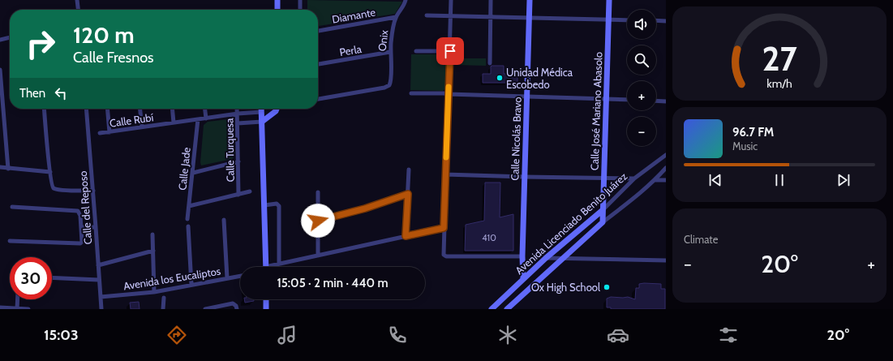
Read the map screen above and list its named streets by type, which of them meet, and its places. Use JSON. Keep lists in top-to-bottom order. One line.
{"streets":{"street":["Diamante","Onix","Perla","Calle José Mariano Abasolo","Calle Rubí","Calle Nicolás Bravo","Calle Turquesa","Calle Jade","Calle del Reposo","Avenida Licenciado Benito Juárez","Avenida los Eucaliptos"]},"crossings":[["Diamante","Onix"],["Onix","Perla"],["Calle José Mariano Abasolo","Avenida Licenciado Benito Juárez"],["Calle Rubí","Calle Turquesa"],["Calle Rubí","Calle Jade"],["Calle Nicolás Bravo","Avenida Licenciado Benito Juárez"],["Calle del Reposo","Avenida los Eucaliptos"]],"places":["Unidad Médica Escobedo","Ox High School"],"house_numbers":["410"],"page":{"map_buttons":["+","−"],"turn":["120 m","Calle Fresnos"],"then":"Then","song":["96.7 FM","Music"],"tile":"Climate","heat":["−","20°","+"],"limit":"30","trip":"15:05 · 2 min · 440 m","tabs":["15:03","20°"],"gauge":["27","km/h"]}}
